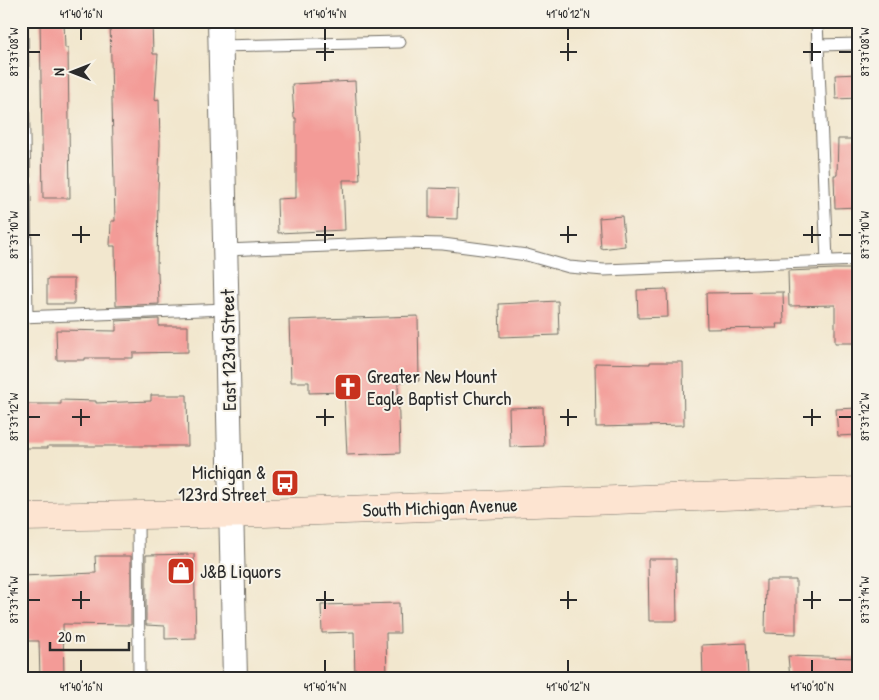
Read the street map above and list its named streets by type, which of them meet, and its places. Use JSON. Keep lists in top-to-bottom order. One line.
{"streets":{"main road":["South Michigan Avenue"],"street":["East 123rd Street"]},"crossings":[["East 123rd Street","South Michigan Avenue"]],"places":{"church":["Greater New Mount Eagle Baptist Church"],"bus stop":["Michigan & 123rd Street"],"shop":["J&B Liquors"]},"scale_bar":"20 m","north":"left","coordinates":["41°40'16\"N","41°40'14\"N","41°40'12\"N","87°37'08\"W","87°37'10\"W","87°37'12\"W","87°37'14\"W","41°40'10\"N"]}
